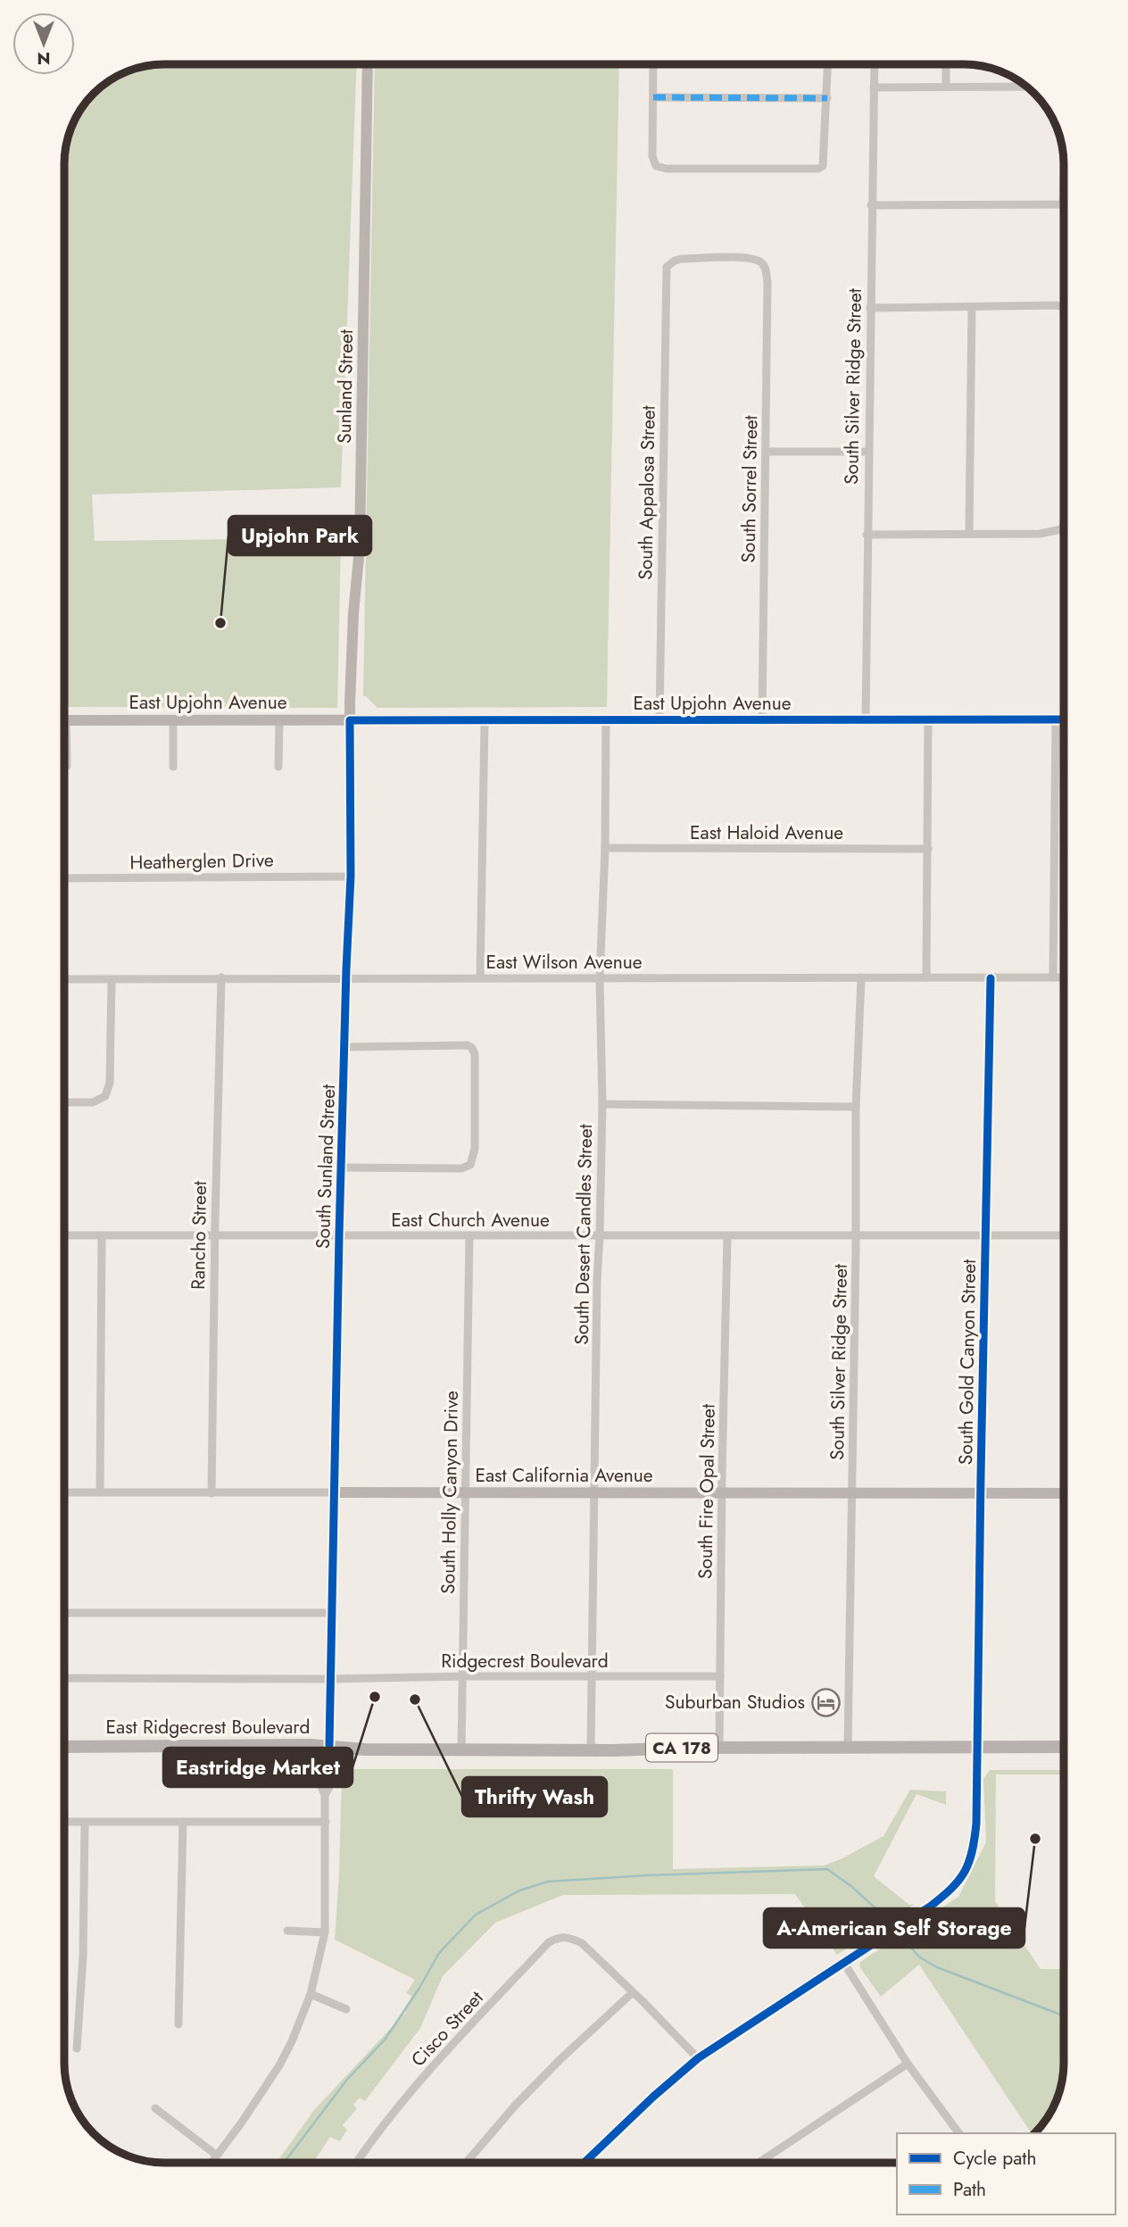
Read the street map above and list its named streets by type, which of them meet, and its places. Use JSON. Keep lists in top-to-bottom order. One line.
{"streets":{"main road":["East Ridgecrest Boulevard","CA 178"],"street":["Sunland Street","South Silver Ridge Street","South Sorrel Street","South Appalosa Street","East Upjohn Avenue","East Haloid Avenue","Heatherglen Drive","East Wilson Avenue","South Sunland Street","East Church Avenue","South Desert Candles Street","Rancho Street","South Gold Canyon Street","East California Avenue","South Fire Opal Street","South Holly Canyon Drive","Ridgecrest Boulevard","Cisco Street"]},"crossings":[["Sunland Street","East Upjohn Avenue"],["Sunland Street","South Sunland Street"],["South Silver Ridge Street","East Upjohn Avenue"],["South Silver Ridge Street","East Wilson Avenue"],["South Silver Ridge Street","East Church Avenue"],["South Silver Ridge Street","East California Avenue"],["South Silver Ridge Street","East Ridgecrest Boulevard"],["South Sorrel Street","South Appalosa Street"],["South Sorrel Street","East Upjohn Avenue"],["South Appalosa Street","East Upjohn Avenue"],["East Upjohn Avenue","South Sunland Street"],["East Upjohn Avenue","South Desert Candles Street"],["East Haloid Avenue","South Desert Candles Street"],["Heatherglen Drive","South Sunland Street"],["East Wilson Avenue","South Sunland Street"],["East Wilson Avenue","South Desert Candles Street"],["East Wilson Avenue","Rancho Street"],["East Wilson Avenue","South Gold Canyon Street"],["South Sunland Street","East Church Avenue"],["South Sunland Street","East California Avenue"],["East Church Avenue","South Desert Candles Street"],["East Church Avenue","Rancho Street"],["East Church Avenue","South Gold Canyon Street"],["East Church Avenue","South Fire Opal Street"],["East Church Avenue","South Holly Canyon Drive"],["South Desert Candles Street","East California Avenue"],["South Desert Candles Street","Ridgecrest Boulevard"],["South Desert Candles Street","East Ridgecrest Boulevard"],["Rancho Street","East California Avenue"],["South Gold Canyon Street","East California Avenue"],["South Gold Canyon Street","East Ridgecrest Boulevard"],["East California Avenue","South Fire Opal Street"],["East California Avenue","South Holly Canyon Drive"],["South Fire Opal Street","Ridgecrest Boulevard"],["South Fire Opal Street","East Ridgecrest Boulevard"],["South Holly Canyon Drive","Ridgecrest Boulevard"],["South Holly Canyon Drive","East Ridgecrest Boulevard"]],"places":{"other":["Upjohn Park","Eastridge Market","Thrifty Wash","A-American Self Storage"],"hotel":["Suburban Studios"]},"legend":["Cycle path","Path"],"north":"bottom"}
